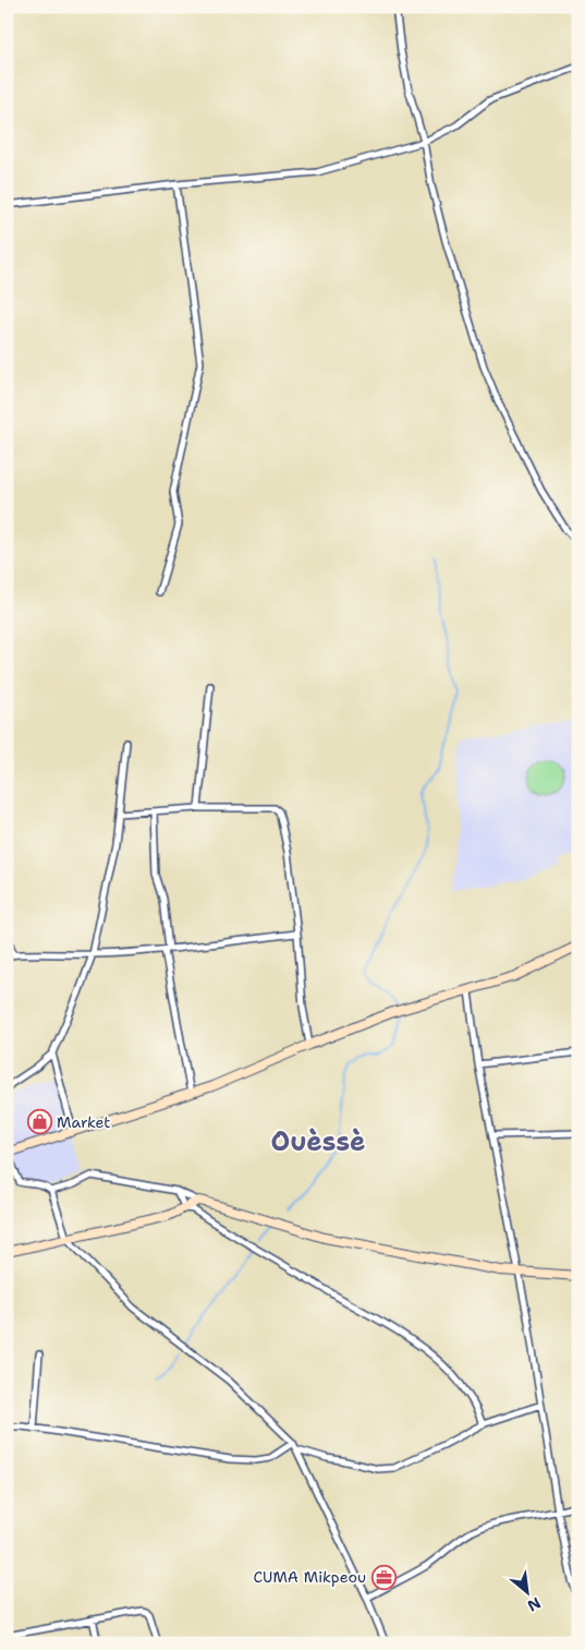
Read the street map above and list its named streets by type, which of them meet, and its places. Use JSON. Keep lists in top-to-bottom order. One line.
{"districts":["Ouèssè"],"places":{"shop":["Market"],"office":["CUMA Mikpeou"]},"north":"bottom right"}
